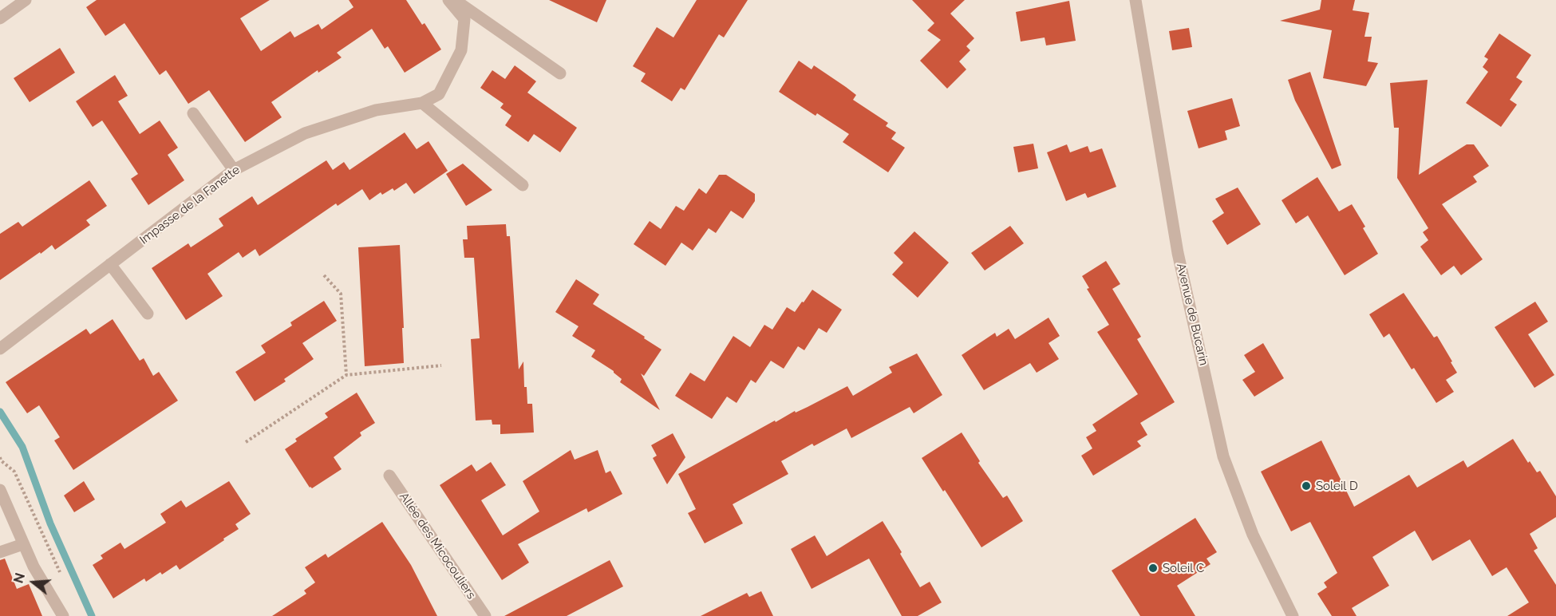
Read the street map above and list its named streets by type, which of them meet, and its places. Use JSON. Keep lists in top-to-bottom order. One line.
{"streets":{"street":["Impasse de la Fanette","Avenue de Bucarin","Allée des Micocouliers"]},"places":["Soleil D","Soleil C"],"north":"left"}
